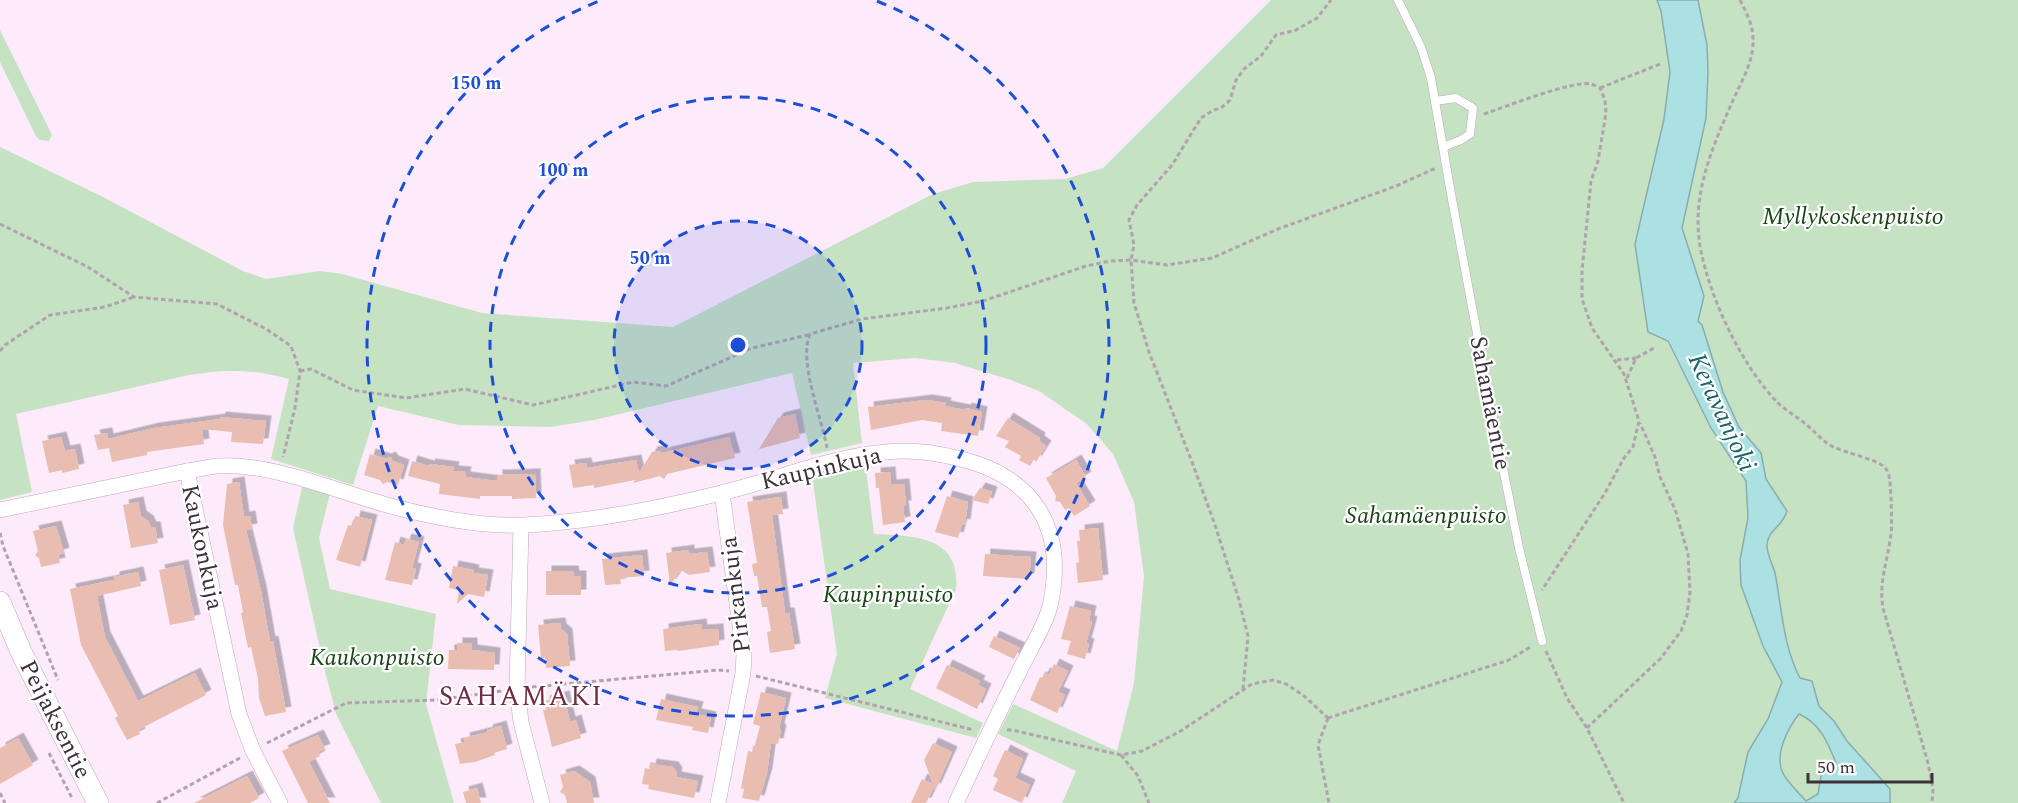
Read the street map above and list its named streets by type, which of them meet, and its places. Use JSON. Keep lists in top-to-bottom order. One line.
{"streets":{"street":["Kaupinkuja","Kaukonkuja","Pirkankuja","Peijaksentie"],"lane":["Sahamäentie"]},"crossings":[["Kaupinkuja","Kaukonkuja"],["Kaupinkuja","Pirkankuja"]],"districts":["SAHAMÄKI"],"water":["Keravanjoki"],"parks":["Myllykoskenpuisto","Sahamäenpuisto","Kaupinpuisto","Kaukonpuisto"],"scale_bar":"50 m","rings":["150 m","100 m","50 m"]}
